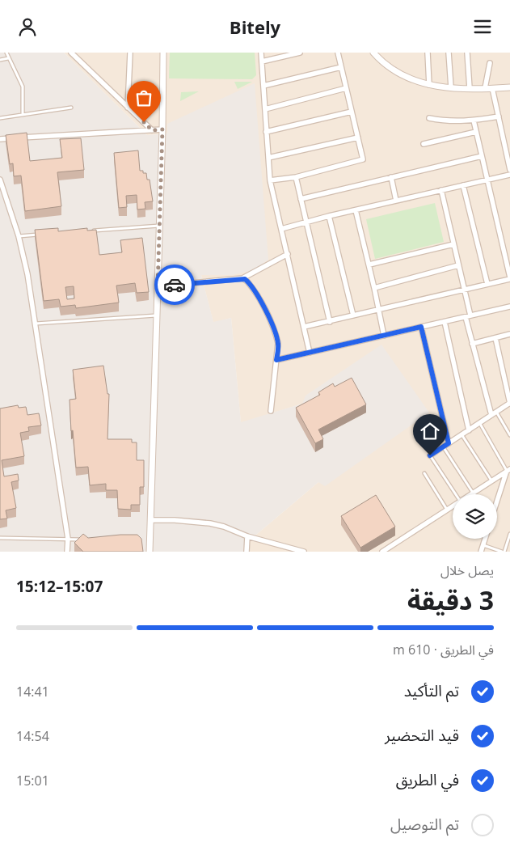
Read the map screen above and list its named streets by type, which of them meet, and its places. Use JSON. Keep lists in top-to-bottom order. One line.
{"page":{"header":"Bitely","heading":["3 دقيقة","يصل خلال","15:07–15:12"],"bar":"في الطريق · 610 m","list":[["تم التأكيد","14:41"],["قيد التحضير","14:54"],["في الطريق","15:01"],"تم التوصيل"]}}
